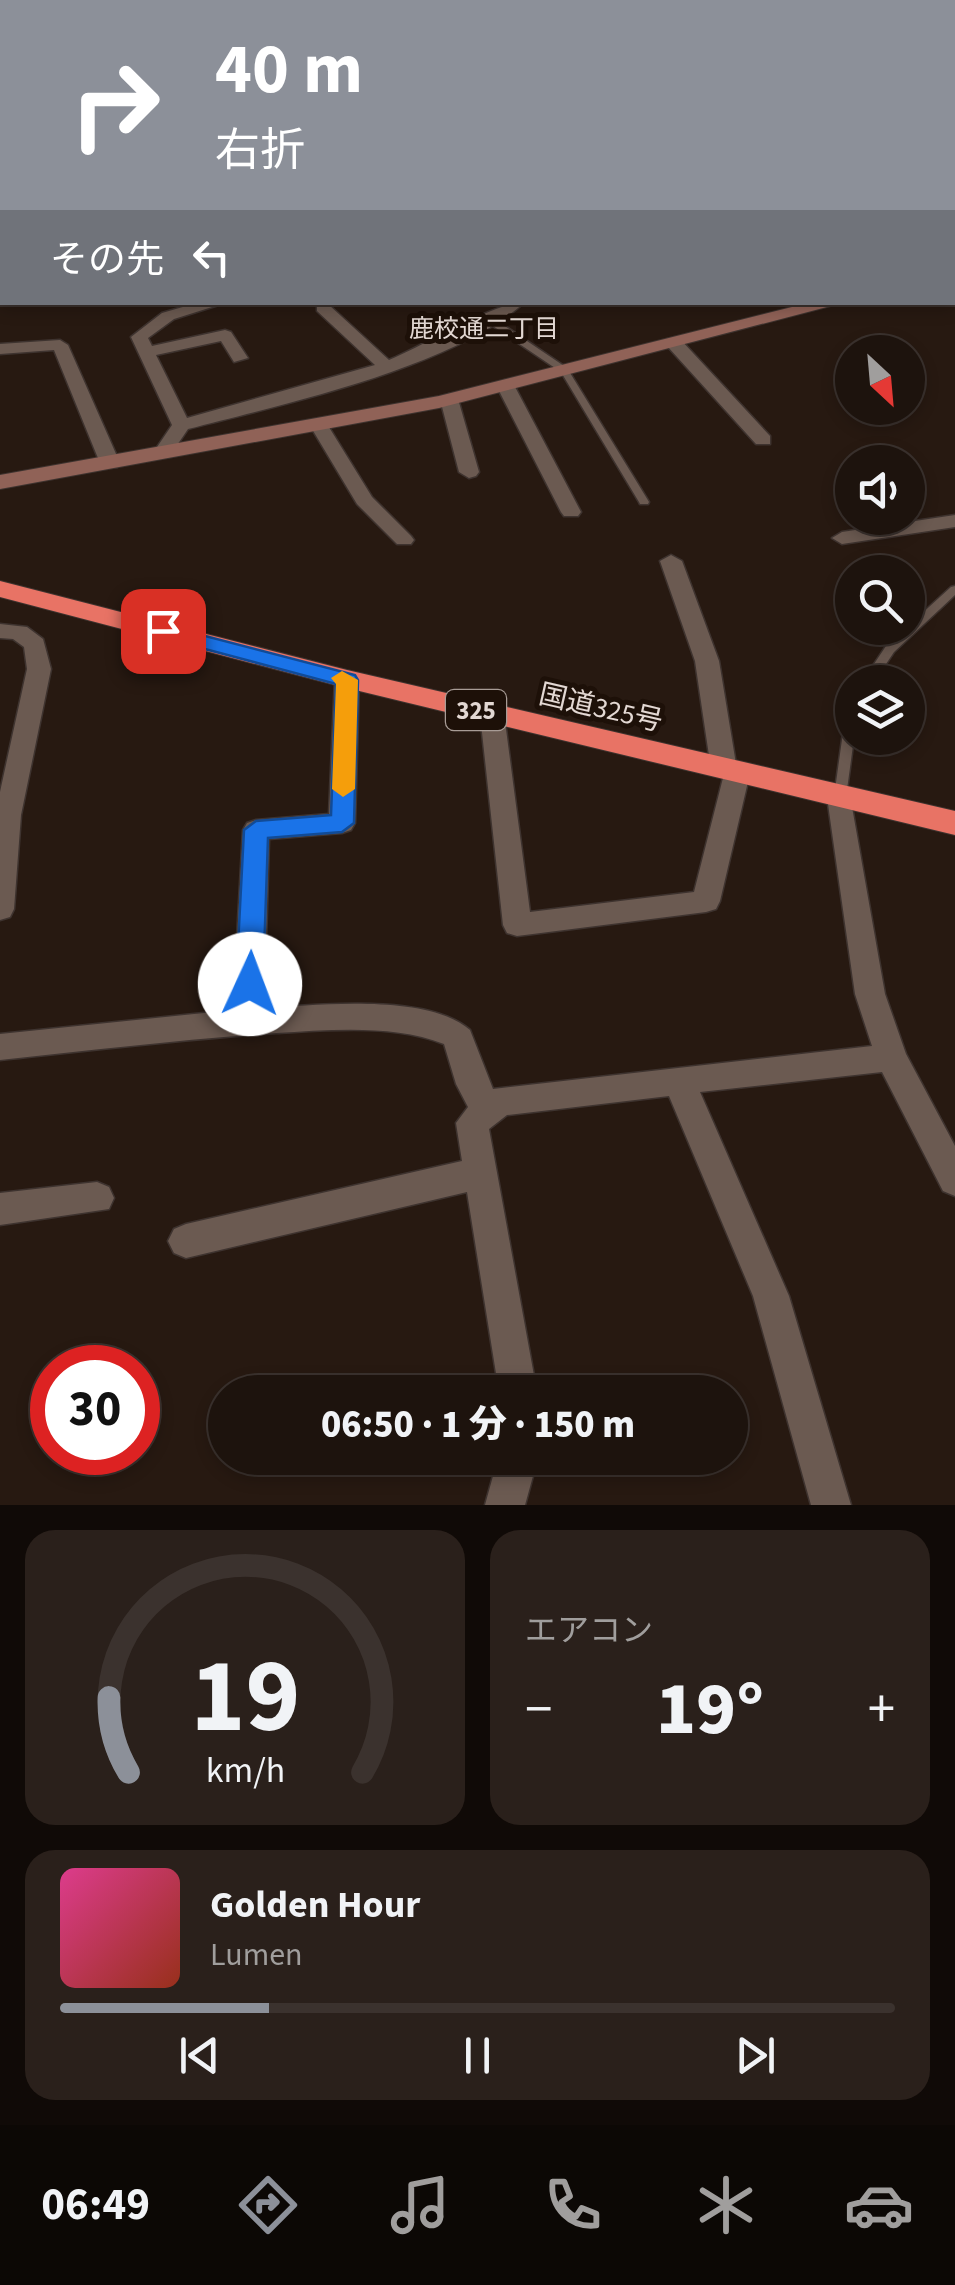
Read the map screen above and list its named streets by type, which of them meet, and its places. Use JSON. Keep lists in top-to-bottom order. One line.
{"streets":{"highway":["国道325号","325"]},"districts":["鹿校通二丁目"],"north":"bottom right","page":{"turn":["40 m","右折"],"then":"その先","limit":"30","trip":"06:50 · 1 分 · 150 m","tile":"エアコン","heat":["−","19°","+"],"song":["Golden Hour","Lumen"],"tabs":"06:49","gauge":["19","km/h"]}}
